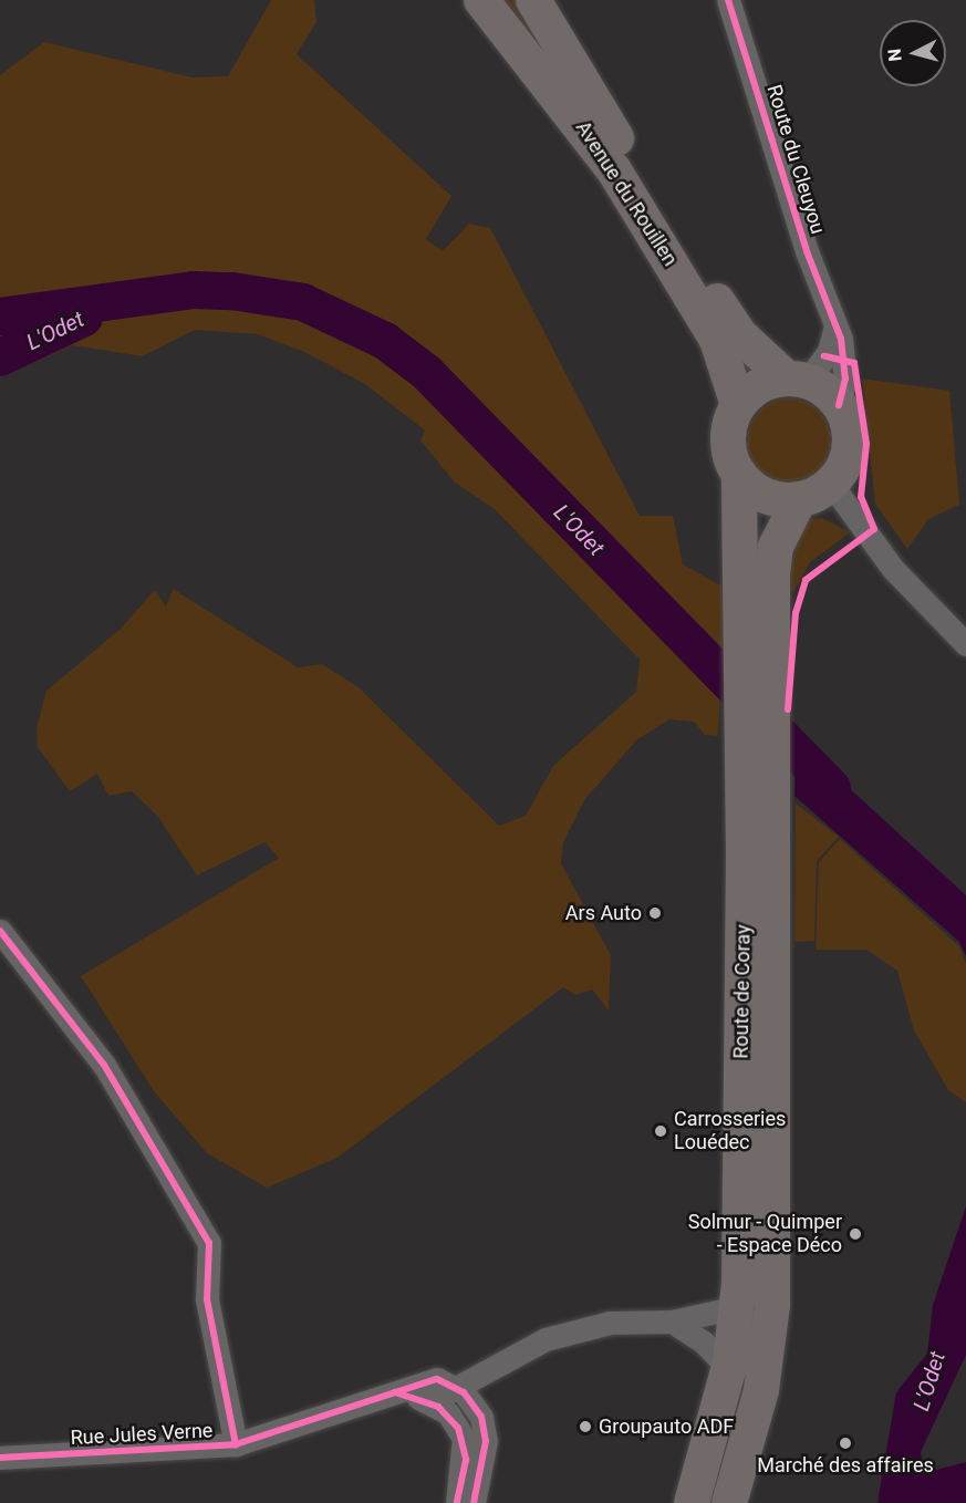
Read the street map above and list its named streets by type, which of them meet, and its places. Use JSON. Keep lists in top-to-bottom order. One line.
{"streets":{"main road":["Avenue du Rouillen","Route de Coray"],"street":["Route du Cleuyou","Rue Jules Verne"]},"crossings":[["Route du Cleuyou","Avenue du Rouillen"],["Route du Cleuyou","Route de Coray"],["Avenue du Rouillen","Route de Coray"],["Route de Coray","Rue Jules Verne"]],"water":["L'Odet"],"places":["Ars Auto","Carrosseries Louédec","Solmur - Quimper - Espace Déco","Groupauto ADF","Marché des affaires"],"north":"left"}
